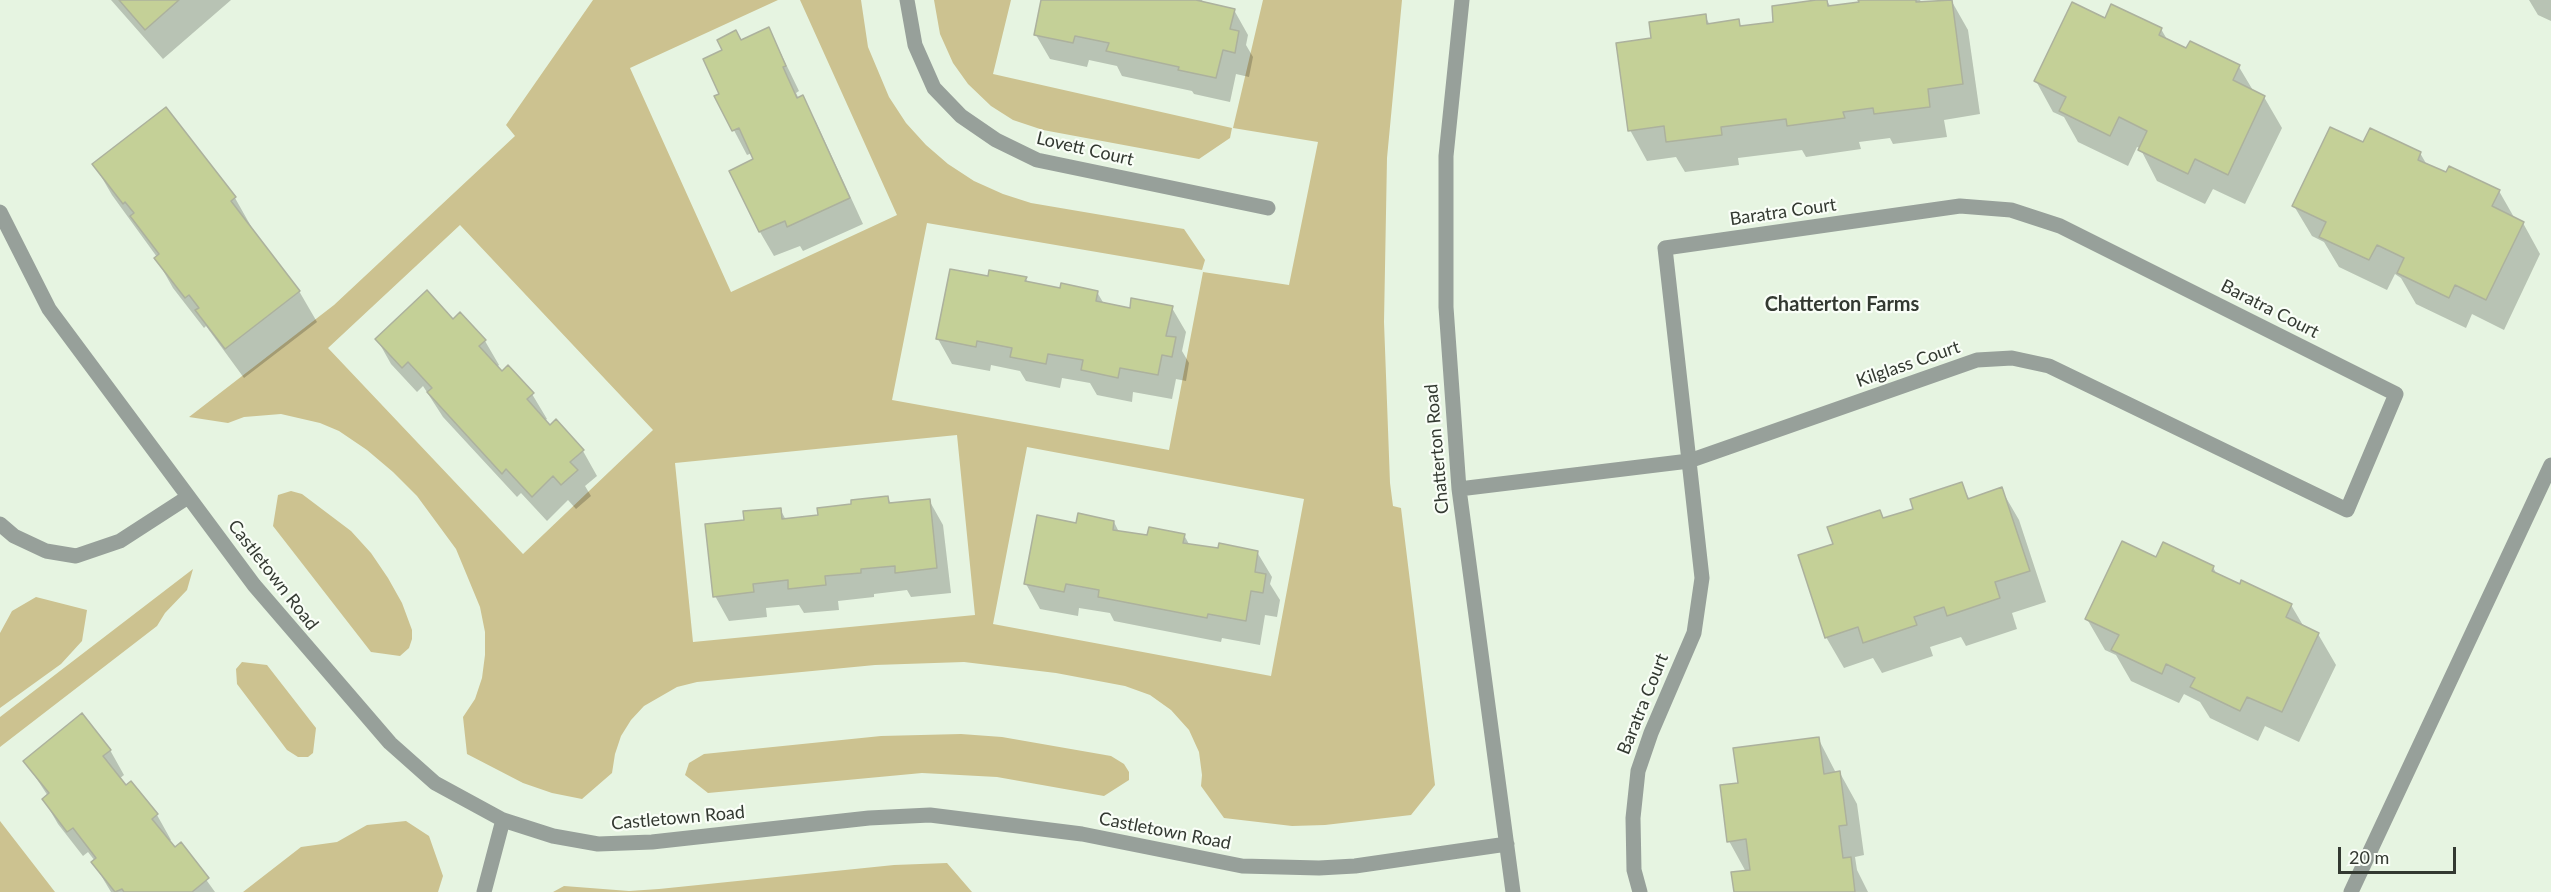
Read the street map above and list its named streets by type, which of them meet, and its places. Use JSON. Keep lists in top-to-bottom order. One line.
{"streets":{"street":["Lovett Court","Baratra Court","Kilglass Court","Chatterton Road","Castletown Road"]},"crossings":[["Baratra Court","Kilglass Court"],["Kilglass Court","Chatterton Road"],["Chatterton Road","Castletown Road"]],"districts":["Chatterton Farms"],"scale_bar":"20 m"}
